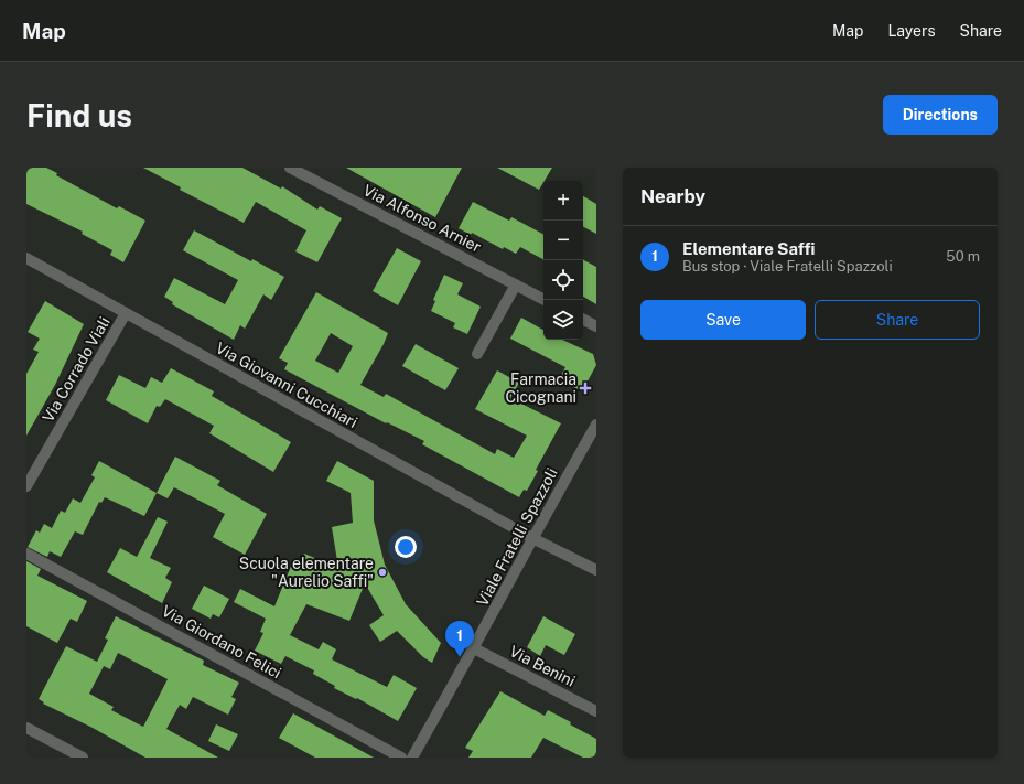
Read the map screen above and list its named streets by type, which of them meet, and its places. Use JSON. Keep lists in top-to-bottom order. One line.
{"streets":{"street":["Via Alfonso Arnier","Via Corrado Viali","Via Giovanni Cucchiari","Viale Fratelli Spazzoli","Via Giordano Felici","Via Benini"]},"crossings":[["Via Corrado Viali","Via Giovanni Cucchiari"],["Via Giovanni Cucchiari","Viale Fratelli Spazzoli"],["Viale Fratelli Spazzoli","Via Benini"]],"places":{"health":["Farmacia Cicognani"],"other":["Scuola elementare \"Aurelio Saffi\""]},"page":{"header":"Map","nav":["Map","Layers","Share"],"buttons":["Directions",["Save","Share"]],"title":"Find us","heading":"Nearby","map_buttons":["+","−"],"list":[{"mark":"1","name":"Elementare Saffi","note":"Bus stop · Viale Fratelli Spazzoli","value":"50 m"}],"pins":"1"}}
